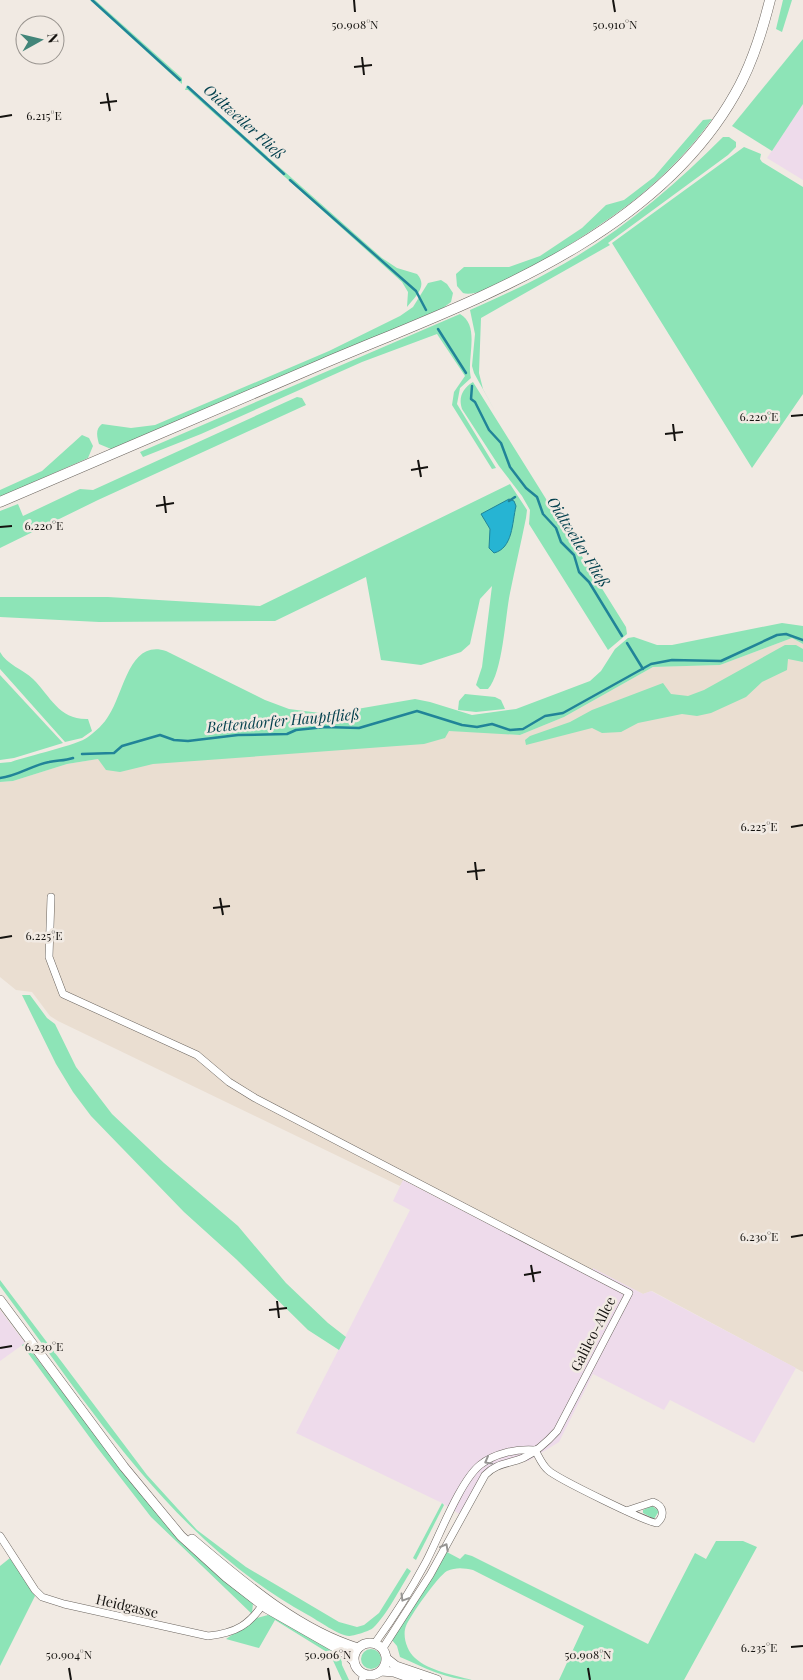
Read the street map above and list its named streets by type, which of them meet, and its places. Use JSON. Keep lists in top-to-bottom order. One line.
{"streets":{"street":["Galileo-Allee","Heidgasse"]},"water":["Oidtweiler Fließ","Bettendorfer Hauptfließ"],"north":"right","coordinates":["50.908°N","50.910°N","6.215°E","6.220°E","6.225°E","6.230°E","6.235°E","50.904°N","50.906°N"]}
